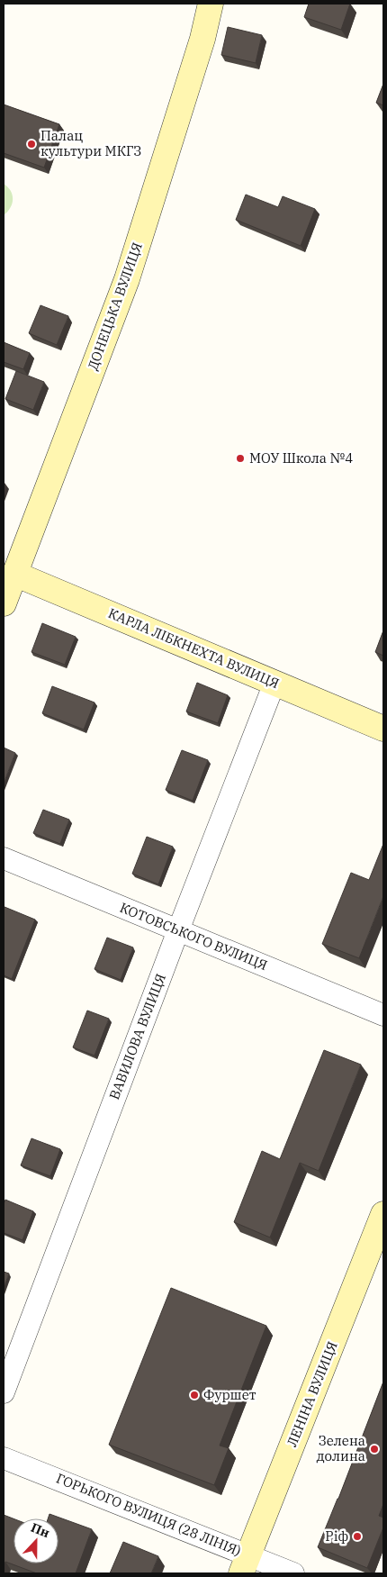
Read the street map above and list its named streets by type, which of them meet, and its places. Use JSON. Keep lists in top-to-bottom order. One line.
{"streets":{"street":["ДОНЕЦЬКА ВУЛИЦЯ","КАРЛА ЛІБКНЕХТА ВУЛИЦЯ","КОТОВСЬКОГО ВУЛИЦЯ","ВАВИЛОВА ВУЛИЦЯ","ЛЕНІНА ВУЛИЦЯ","ГОРЬКОГО ВУЛИЦЯ (28 ЛIНIЯ)"]},"crossings":[["ДОНЕЦЬКА ВУЛИЦЯ","КАРЛА ЛІБКНЕХТА ВУЛИЦЯ"],["КАРЛА ЛІБКНЕХТА ВУЛИЦЯ","ВАВИЛОВА ВУЛИЦЯ"],["КОТОВСЬКОГО ВУЛИЦЯ","ВАВИЛОВА ВУЛИЦЯ"],["ЛЕНІНА ВУЛИЦЯ","ГОРЬКОГО ВУЛИЦЯ (28 ЛIНIЯ)"]],"places":["Палац культури МКГЗ","МОУ Школа №4","Фуршет","Зелена долина","Ріф"],"north":"top"}
